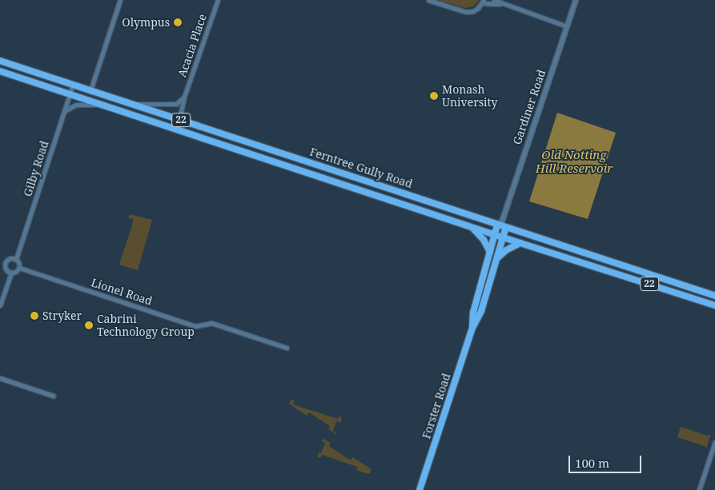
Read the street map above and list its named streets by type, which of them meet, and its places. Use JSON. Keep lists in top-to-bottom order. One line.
{"streets":{"main road":["22","Ferntree Gully Road","Forster Road"],"street":["Acacia Place","Gardiner Road","Gilby Road","Lionel Road"]},"crossings":[["Acacia Place","Ferntree Gully Road"],["Gardiner Road","Ferntree Gully Road"],["Gardiner Road","Forster Road"],["Ferntree Gully Road","Gilby Road"],["Ferntree Gully Road","Forster Road"],["Gilby Road","Lionel Road"]],"water":["Old Notting Hill Reservoir"],"places":["Olympus","Monash University","Stryker","Cabrini Technology Group"],"scale_bar":"100 m"}
